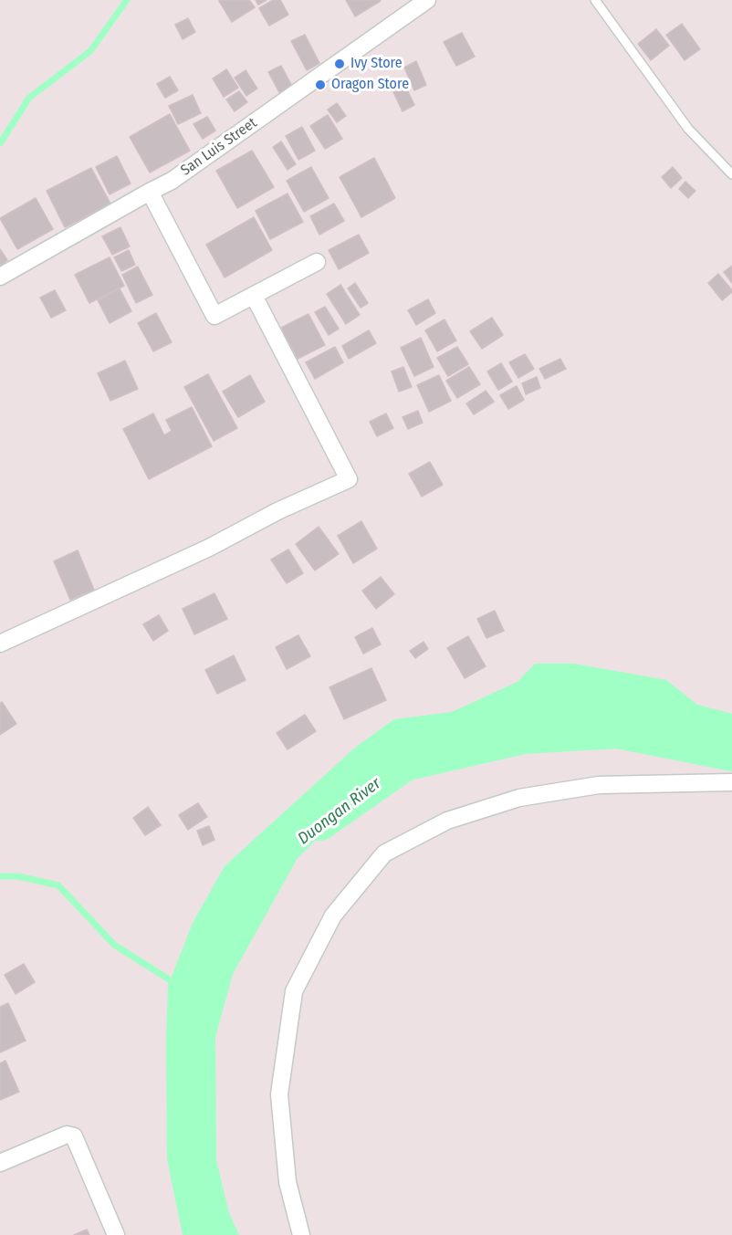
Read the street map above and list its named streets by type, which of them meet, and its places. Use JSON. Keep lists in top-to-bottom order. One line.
{"streets":{"street":["San Luis Street"]},"water":["Duongan River"],"places":["Ivy Store","Oragon Store"]}
